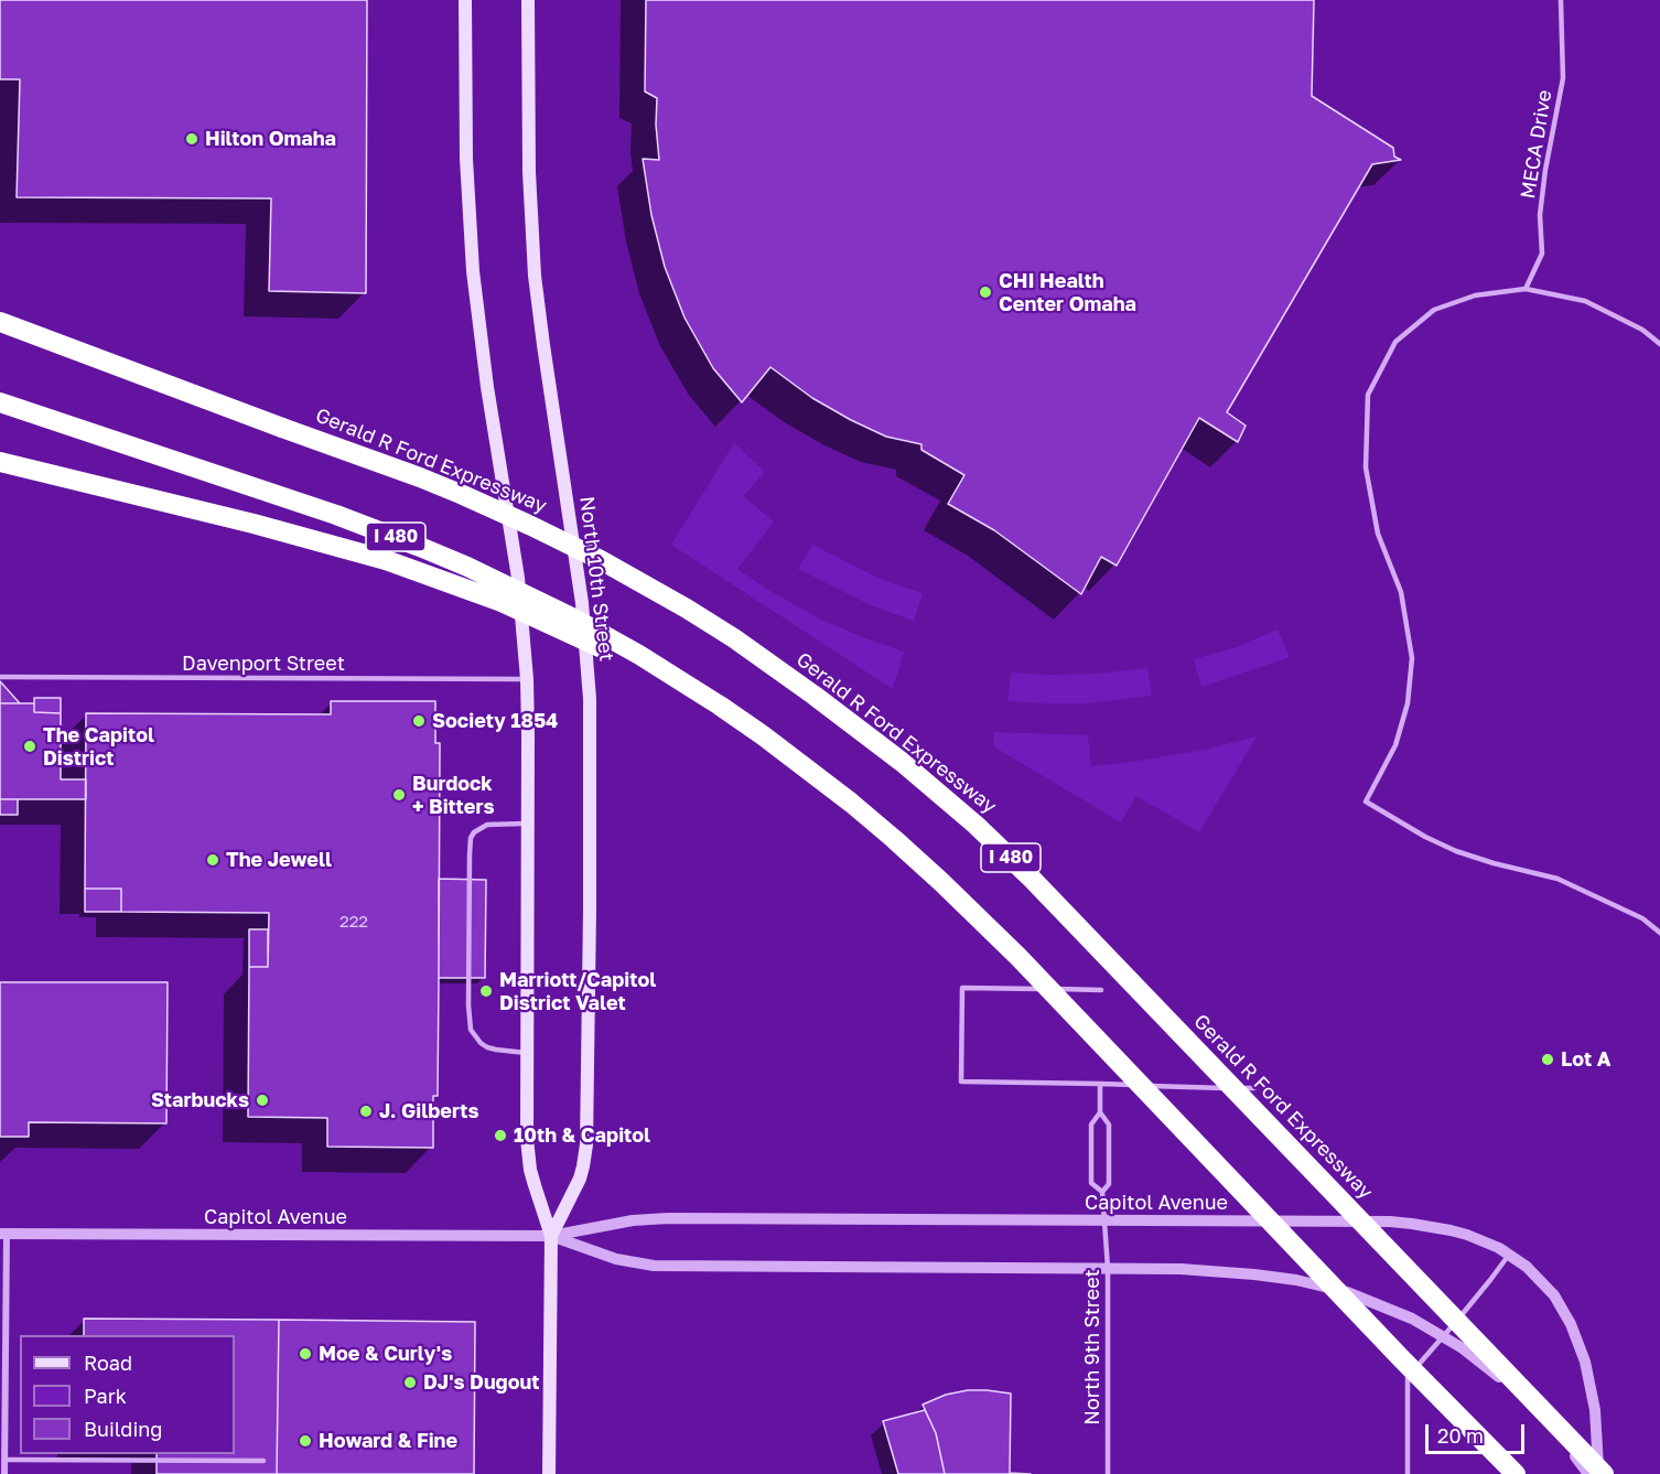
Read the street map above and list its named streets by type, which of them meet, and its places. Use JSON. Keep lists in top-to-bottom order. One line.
{"streets":{"highway":["Gerald R Ford Expressway","I 480"],"main road":["North 10th Street"],"street":["Capitol Avenue"],"lane":["MECA Drive","Davenport Street","North 9th Street"]},"crossings":[["Gerald R Ford Expressway","Capitol Avenue"],["North 10th Street","Davenport Street"],["North 10th Street","Capitol Avenue"],["Capitol Avenue","North 9th Street"]],"places":["Hilton Omaha","CHI Health Center Omaha","Society 1854","The Capitol District","Burdock + Bitters","The Jewell","Marriott/Capitol District Valet","Lot A","Starbucks","J. Gilberts","10th & Capitol","Moe & Curly's","DJ's Dugout","Howard & Fine"],"house_numbers":["222"],"legend":["Road","Park","Building"],"scale_bar":"20 m"}
